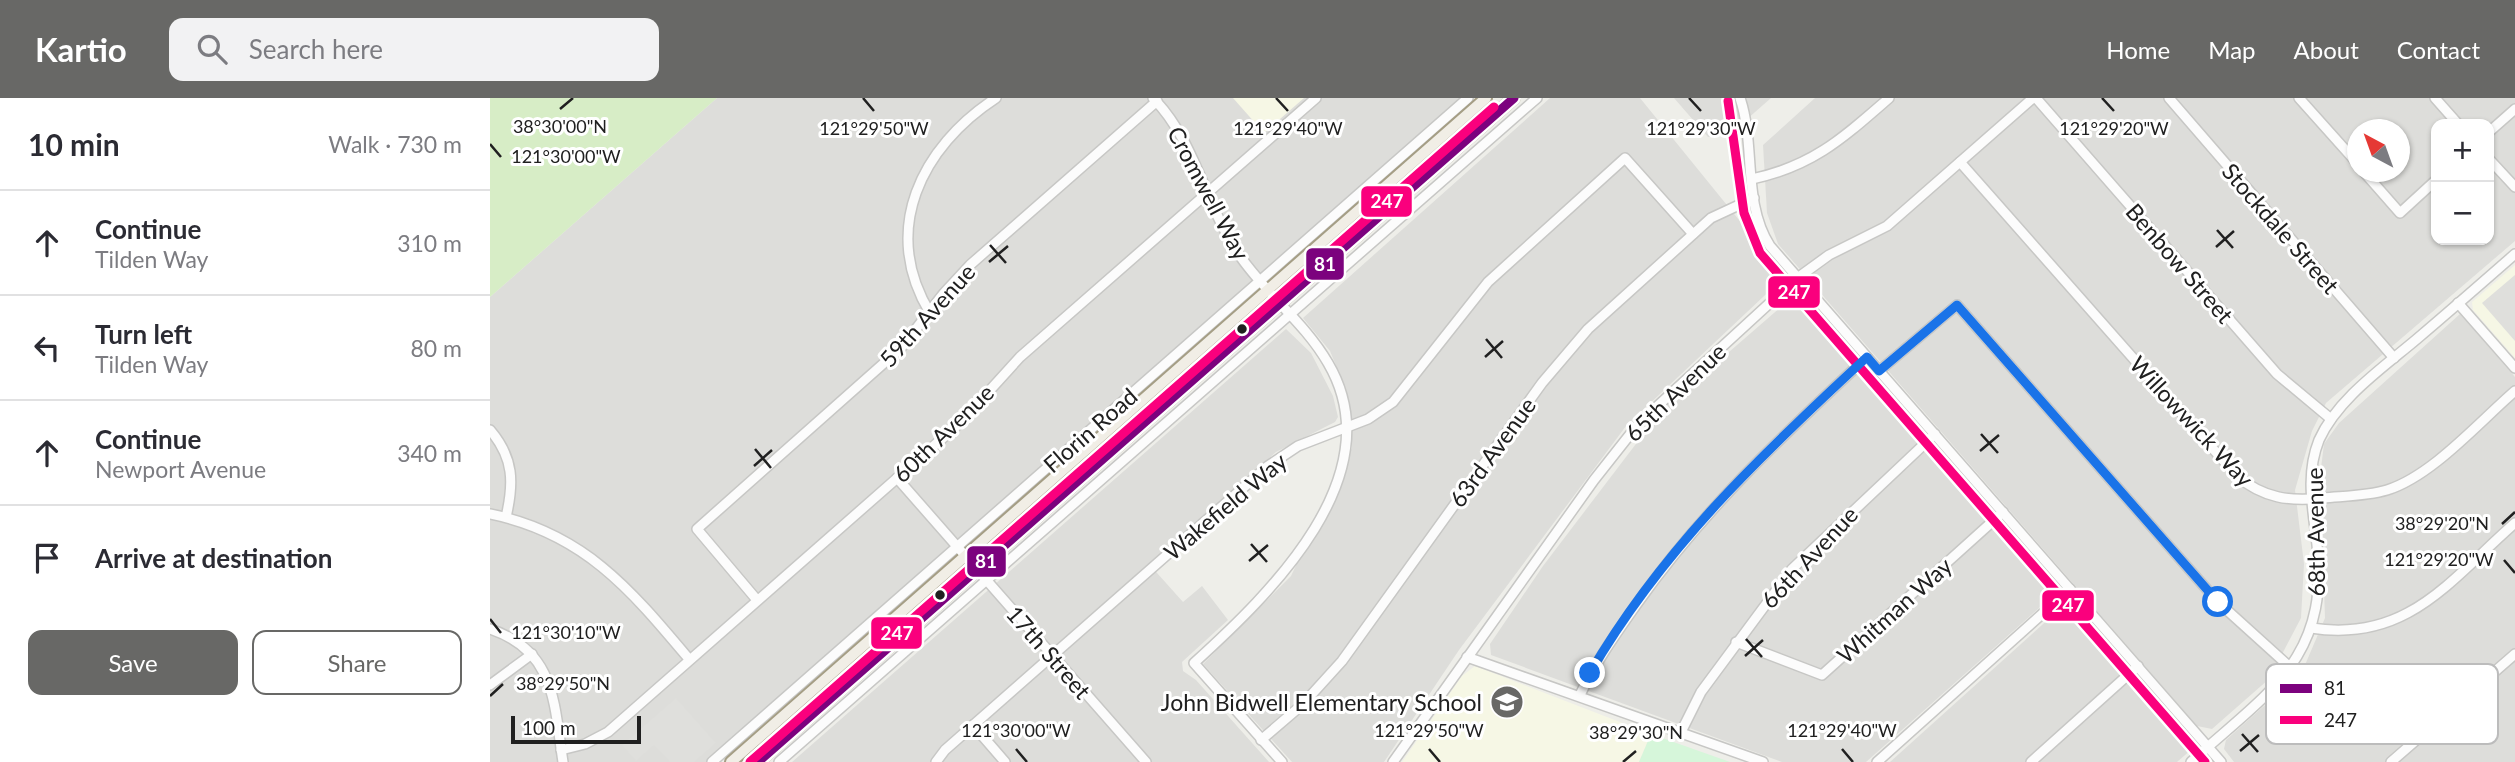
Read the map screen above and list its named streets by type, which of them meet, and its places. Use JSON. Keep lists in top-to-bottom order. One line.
{"streets":{"main road":["Florin Road"],"street":["Cromwell Way","Stockdale Street","Benbow Street","59th Avenue","65th Avenue","Willowwick Way","60th Avenue","63rd Avenue","Wakefield Way","68th Avenue","66th Avenue","Whitman Way","17th Street"]},"crossings":[["Cromwell Way","59th Avenue"],["Cromwell Way","Florin Road"],["Cromwell Way","60th Avenue"],["Cromwell Way","63rd Avenue"],["Cromwell Way","Wakefield Way"],["Stockdale Street","68th Avenue"],["Benbow Street","65th Avenue"],["Benbow Street","68th Avenue"],["59th Avenue","60th Avenue"],["65th Avenue","Willowwick Way"],["Willowwick Way","68th Avenue"],["Florin Road","17th Street"],["60th Avenue","17th Street"],["63rd Avenue","Wakefield Way"],["Wakefield Way","17th Street"],["66th Avenue","Whitman Way"]],"places":{"school or university":["John Bidwell Elementary School"]},"lines":["transit line 81","transit line 247"],"legend":["81","247"],"scale_bar":"100 m","north":"top left","page":{"header":"Kartio","search":"Search here","nav":["Home","Map","About","Contact"],"heading":["10 min","Walk · 730 m"],"map_buttons":["+","−"],"list":[["Continue","Tilden Way","310 m"],["Turn left","Tilden Way","80 m"],["Continue","Newport Avenue","340 m"],"Arrive at destination"],"buttons":["Save","Share"],"scale":"100 m"},"coordinates":["38°30'00\"N","121°29'50\"W","121°29'40\"W","121°29'30\"W","121°29'20\"W","121°30'00\"W","38°29'20\"N","121°30'10\"W","38°29'50\"N","38°29'30\"N"]}
